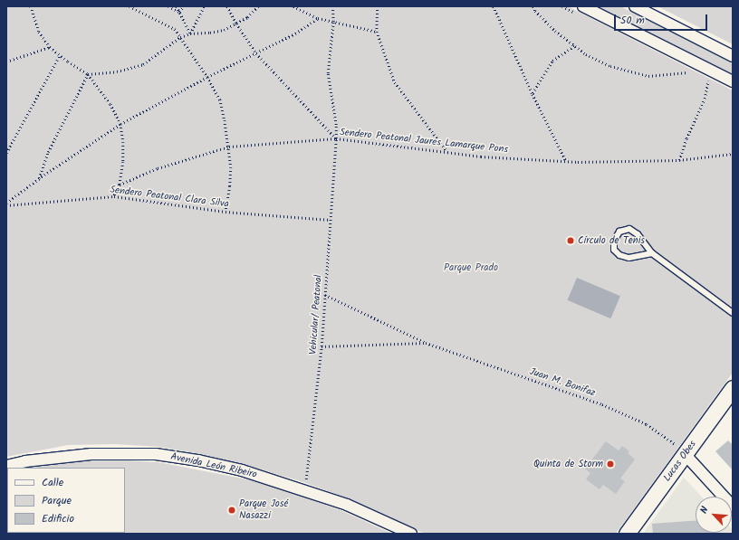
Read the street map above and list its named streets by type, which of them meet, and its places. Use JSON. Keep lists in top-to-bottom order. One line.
{"streets":{"street":["Lucas Obes","Avenida León Ribeiro"],"path":["Sendero Peatonal Jaures Lamarque Pons","Sendero Peatonal Clara Silva","Vehicular/ Peatonal","Juan M. Bonifaz"]},"crossings":[["Sendero Peatonal Jaures Lamarque Pons","Vehicular/ Peatonal"],["Sendero Peatonal Clara Silva","Vehicular/ Peatonal"],["Vehicular/ Peatonal","Juan M. Bonifaz"],["Vehicular/ Peatonal","Avenida León Ribeiro"],["Juan M. Bonifaz","Lucas Obes"]],"parks":["Parque Prado"],"places":["Círculo de Tenis","Quinta de Storm","Parque José Nasazzi"],"legend":["Calle","Parque","Edificio"],"scale_bar":"50 m","north":"top left"}
